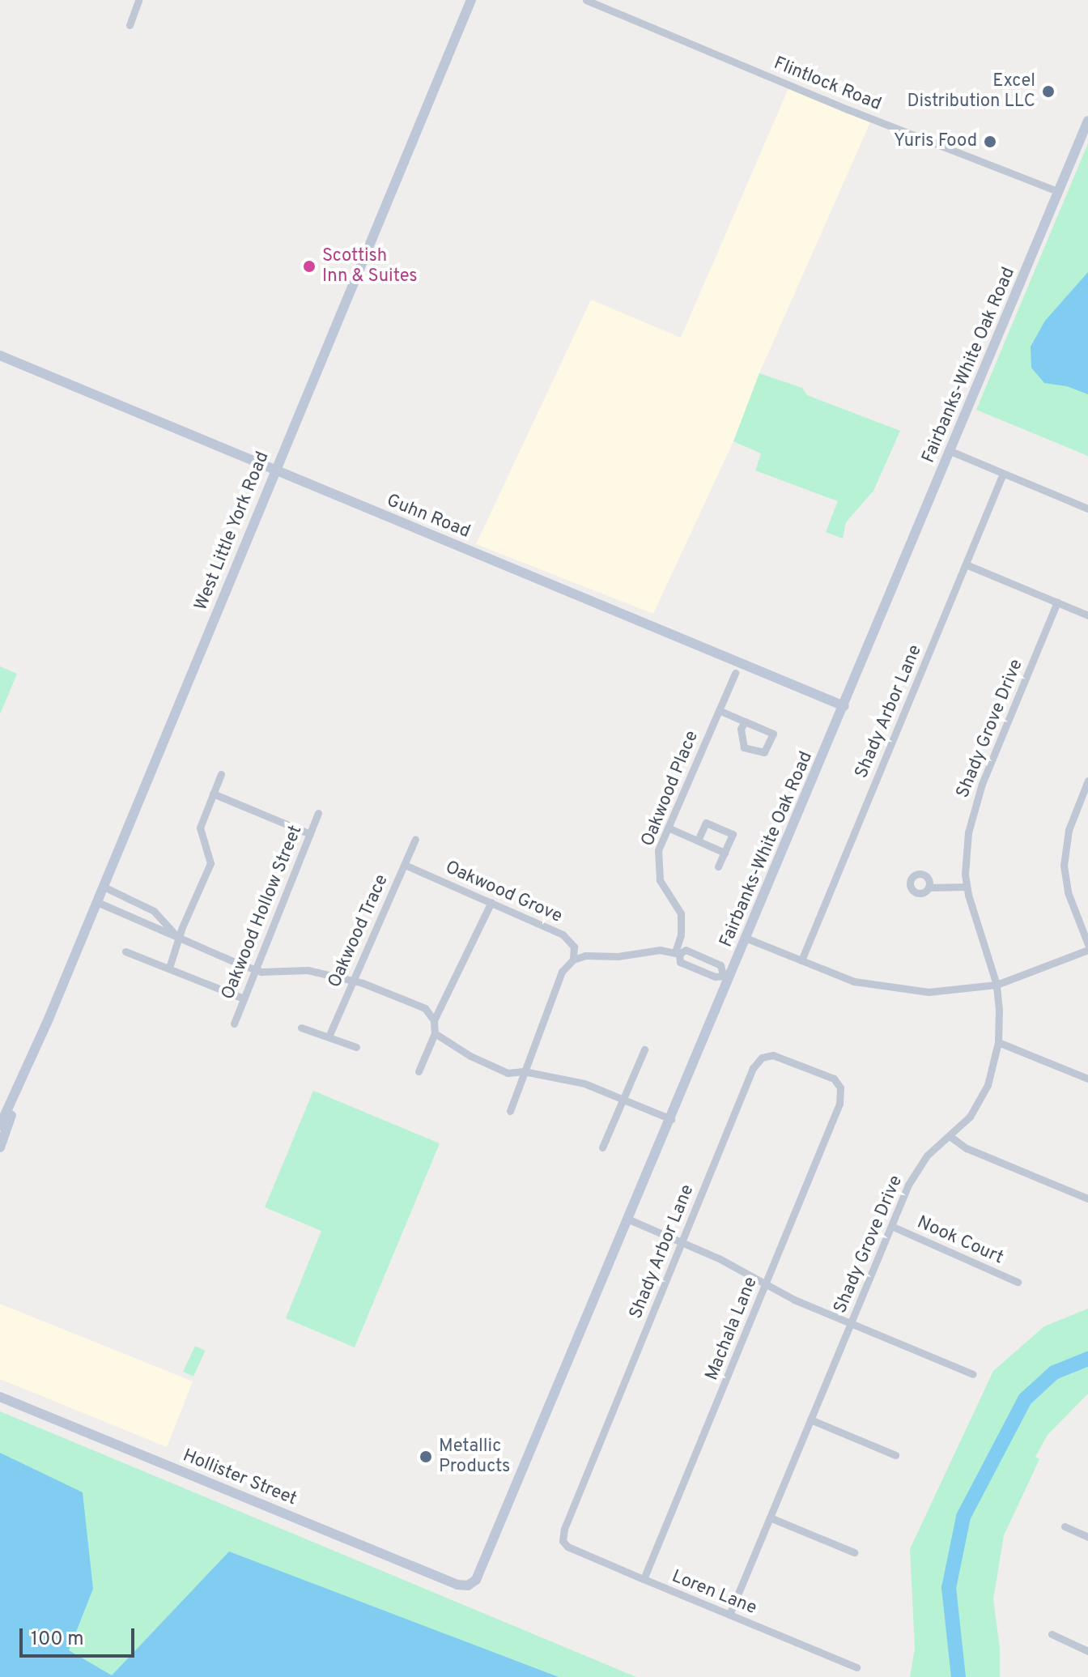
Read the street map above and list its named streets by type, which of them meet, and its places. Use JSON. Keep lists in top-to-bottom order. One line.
{"streets":{"street":["Flintlock Road","Fairbanks-White Oak Road","Guhn Road","West Little York Road","Shady Arbor Lane","Shady Grove Drive","Oakwood Place","Oakwood Grove","Oakwood Hollow Street","Oakwood Trace","Nook Court","Machala Lane","Hollister Street","Loren Lane"]},"crossings":[["Flintlock Road","Fairbanks-White Oak Road"],["Fairbanks-White Oak Road","Guhn Road"],["Fairbanks-White Oak Road","Hollister Street"],["Guhn Road","West Little York Road"],["Shady Arbor Lane","Machala Lane"],["Shady Arbor Lane","Loren Lane"],["Shady Grove Drive","Nook Court"],["Shady Grove Drive","Loren Lane"],["Oakwood Grove","Oakwood Trace"],["Machala Lane","Loren Lane"]],"places":["Excel Distribution LLC","Yuris Food","Scottish Inn & Suites","Metallic Products"],"scale_bar":"100 m"}
